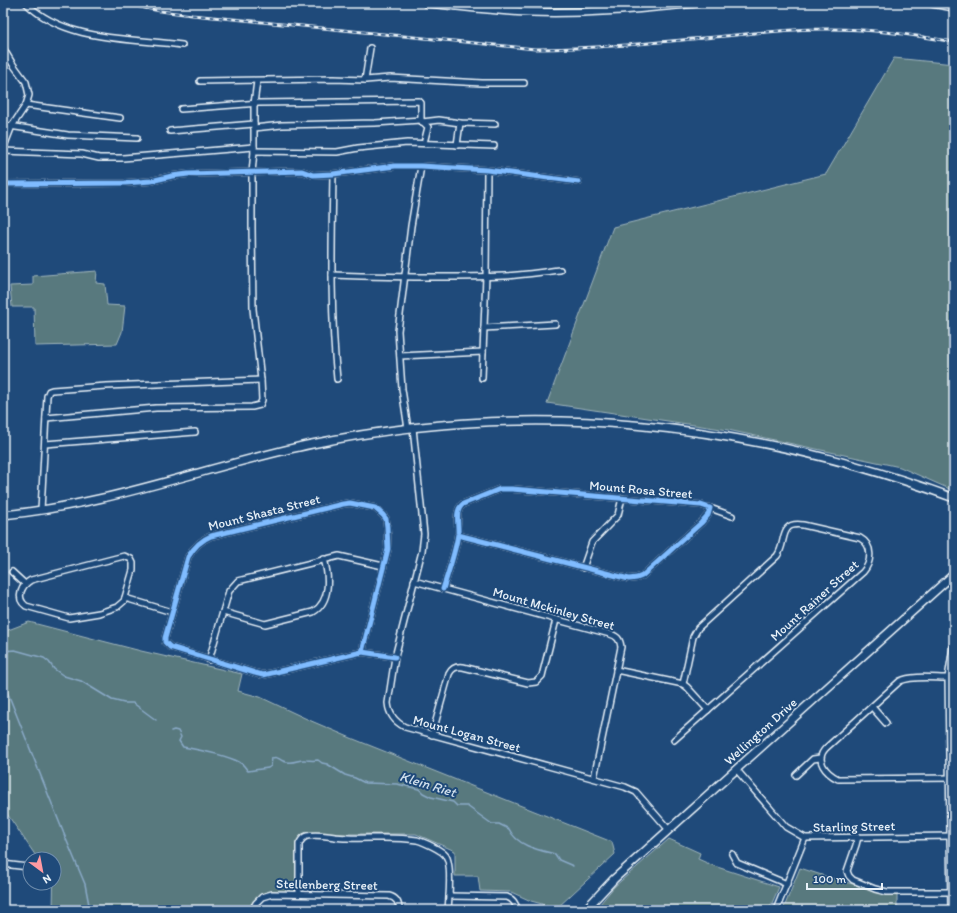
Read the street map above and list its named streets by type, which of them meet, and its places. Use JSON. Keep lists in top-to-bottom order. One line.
{"streets":{"main road":["Wellington Drive"],"street":["Mount Rosa Street","Mount Shasta Street","Mount Rainer Street","Mount Mckinley Street","Mount Logan Street","Starling Street","Stellenberg Street"]},"crossings":[["Mount Rosa Street","Mount Mckinley Street"],["Mount Shasta Street","Mount Logan Street"],["Mount Mckinley Street","Mount Logan Street"],["Wellington Drive","Mount Logan Street"],["Wellington Drive","Starling Street"]],"water":["Klein Riet"],"scale_bar":"100 m","north":"bottom right"}
